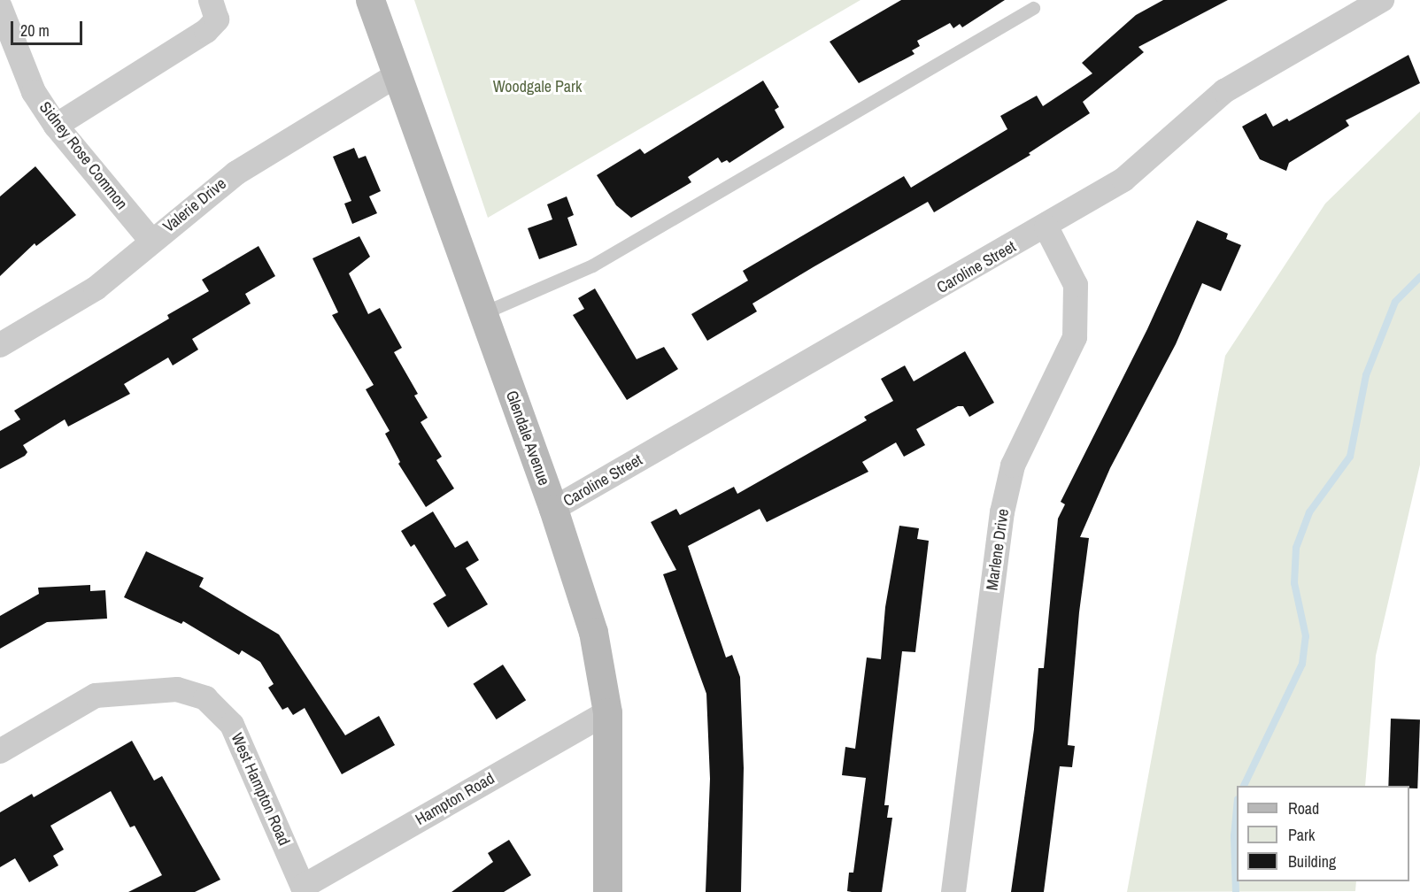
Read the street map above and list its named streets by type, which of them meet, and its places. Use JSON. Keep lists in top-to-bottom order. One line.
{"streets":{"main road":["Glendale Avenue"],"street":["Sidney Rose Common","Valerie Drive","Caroline Street","Marlene Drive","West Hampton Road","Hampton Road"]},"crossings":[["Sidney Rose Common","Valerie Drive"],["Valerie Drive","Glendale Avenue"],["Caroline Street","Glendale Avenue"],["Caroline Street","Marlene Drive"],["Glendale Avenue","Hampton Road"],["West Hampton Road","Hampton Road"]],"parks":["Woodgale Park"],"legend":["Road","Park","Building"],"scale_bar":"20 m"}
